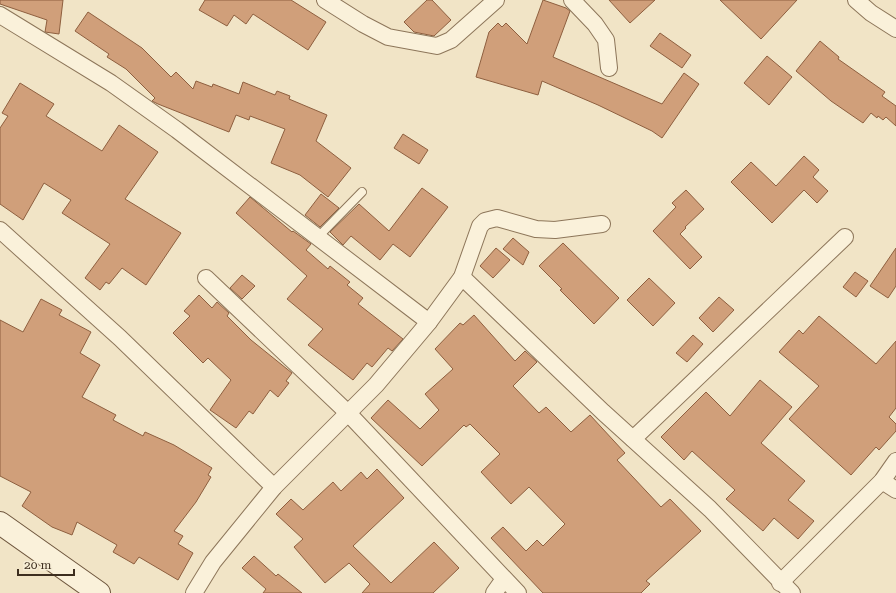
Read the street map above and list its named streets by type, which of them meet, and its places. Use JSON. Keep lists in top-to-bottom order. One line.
{"scale_bar":"20 m"}
